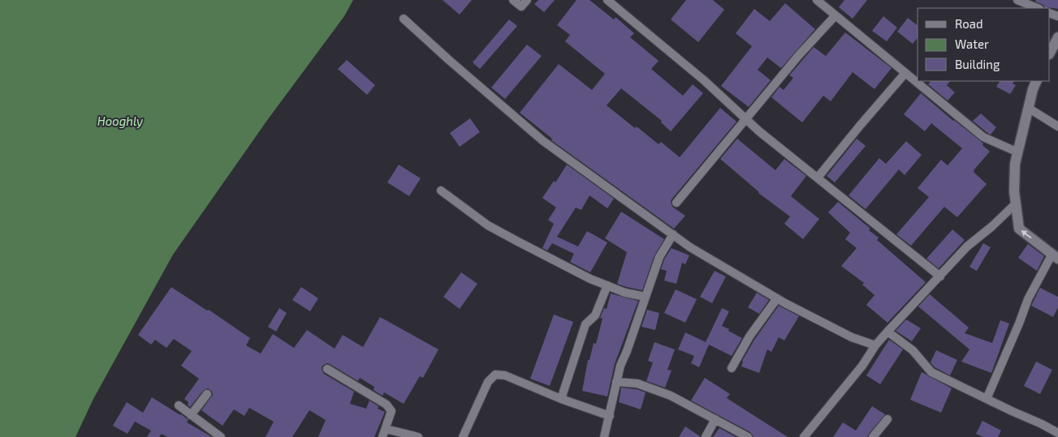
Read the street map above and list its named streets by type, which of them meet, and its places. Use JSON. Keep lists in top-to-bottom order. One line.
{"water":["Hooghly"],"legend":["Road","Water","Building"]}
